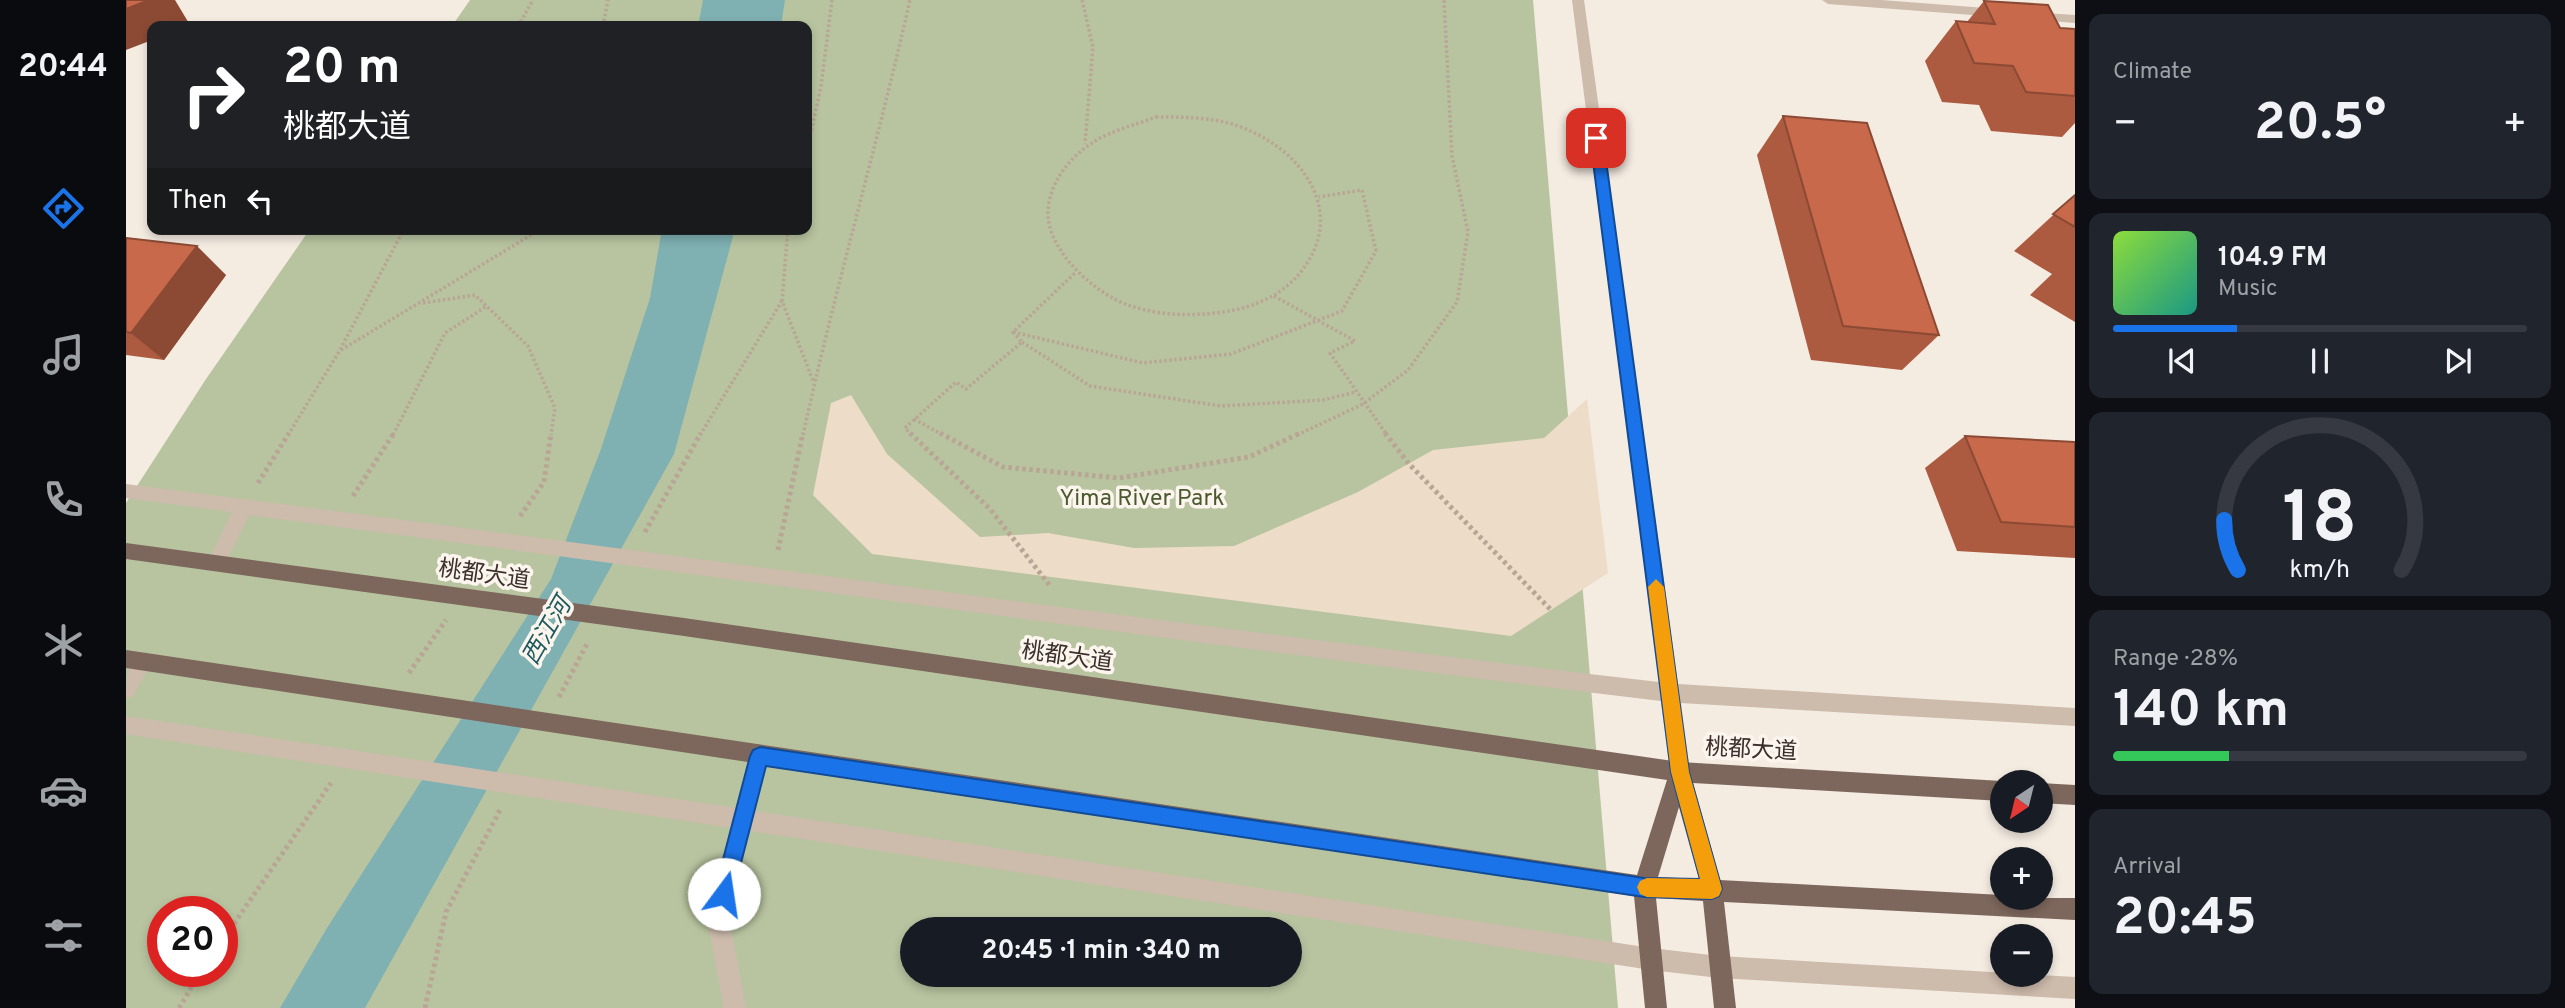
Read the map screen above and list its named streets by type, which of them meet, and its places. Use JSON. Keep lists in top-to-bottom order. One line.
{"streets":{"main road":["桃都大道"]},"water":["西江河"],"parks":["Yima River Park"],"north":"bottom left","page":{"tabs":"20:44","tile":["Climate",["Range · 28%","140 km"],["Arrival","20:45"]],"turn":["20 m","桃都大道"],"heat":["−","20.5°","+"],"then":"Then","song":["104.9 FM","Music"],"map_buttons":["+","−"],"limit":"20","trip":"20:45 · 1 min · 340 m","gauge":["18","km/h"]}}
